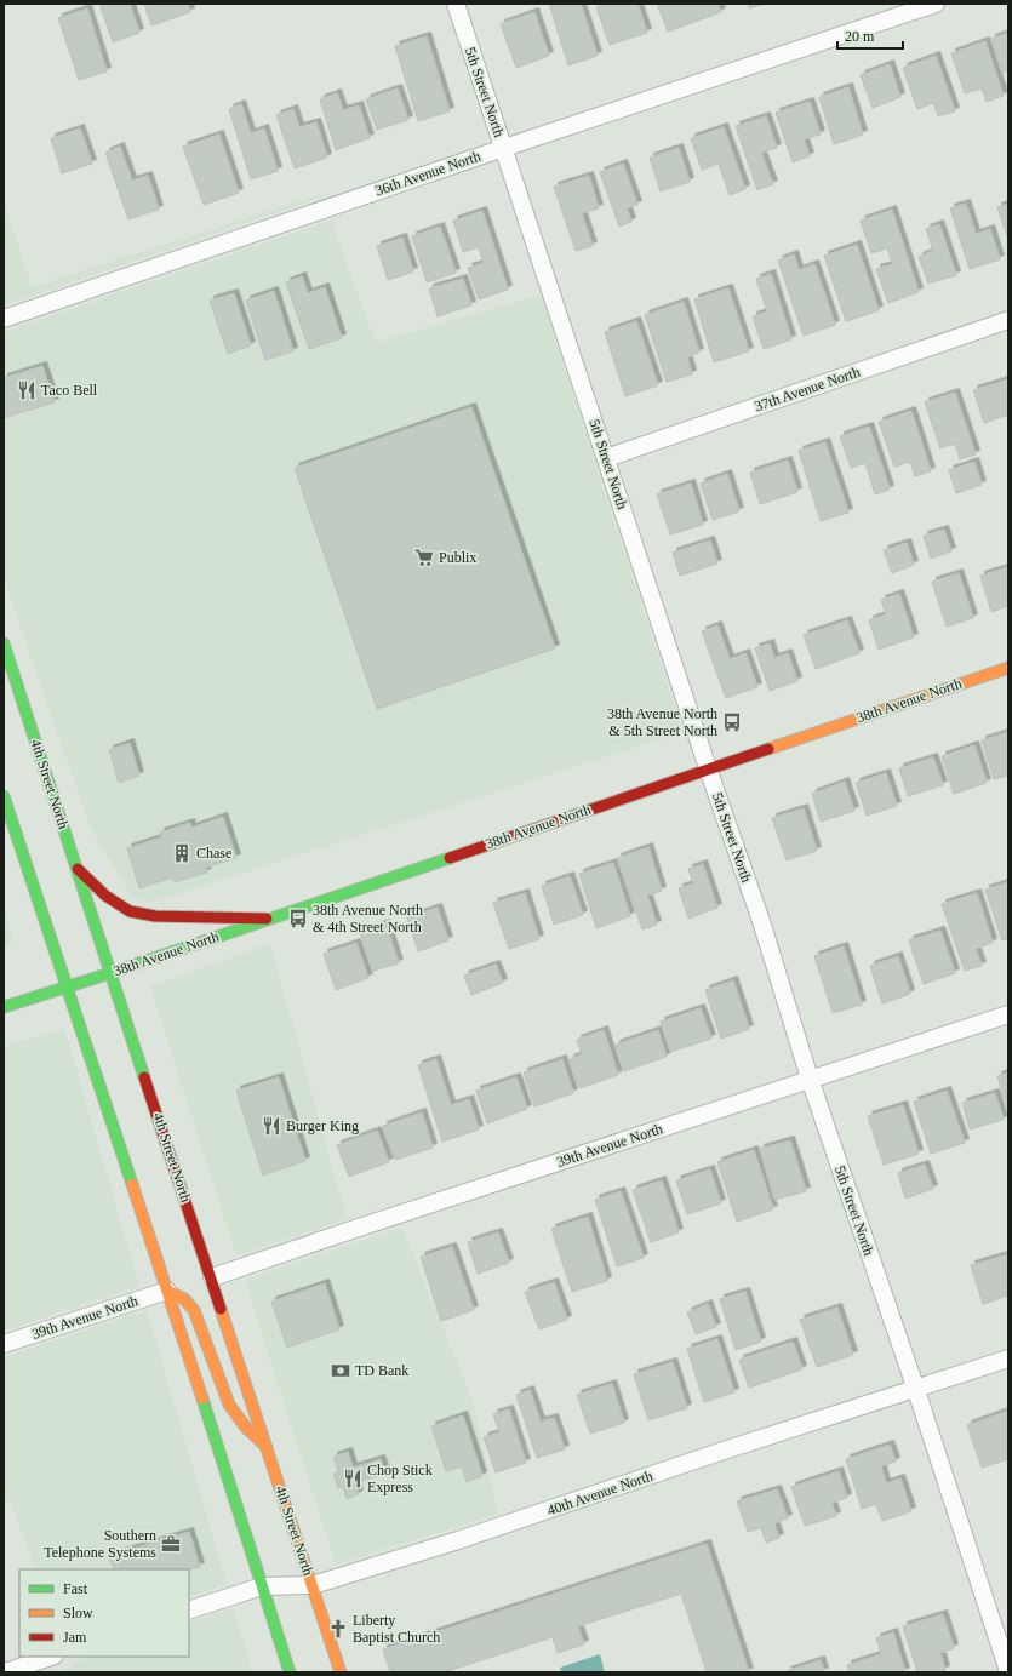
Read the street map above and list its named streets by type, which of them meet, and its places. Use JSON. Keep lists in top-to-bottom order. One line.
{"streets":{"main road":["38th Avenue North","4th Street North"],"street":["5th Street North","36th Avenue North","37th Avenue North","39th Avenue North","40th Avenue North"]},"crossings":[["5th Street North","36th Avenue North"],["5th Street North","37th Avenue North"],["5th Street North","38th Avenue North"],["5th Street North","39th Avenue North"],["5th Street North","40th Avenue North"],["38th Avenue North","4th Street North"],["4th Street North","39th Avenue North"],["4th Street North","40th Avenue North"]],"places":{"restaurant":["Taco Bell","Burger King","Chop Stick Express"],"supermarket":["Publix"],"bus stop":["38th Avenue North & 5th Street North","38th Avenue North & 4th Street North"],"building":["Chase"],"bank":["TD Bank"],"office":["Southern Telephone Systems"],"church":["Liberty Baptist Church"]},"legend":["Fast","Slow","Jam"],"scale_bar":"20 m"}
